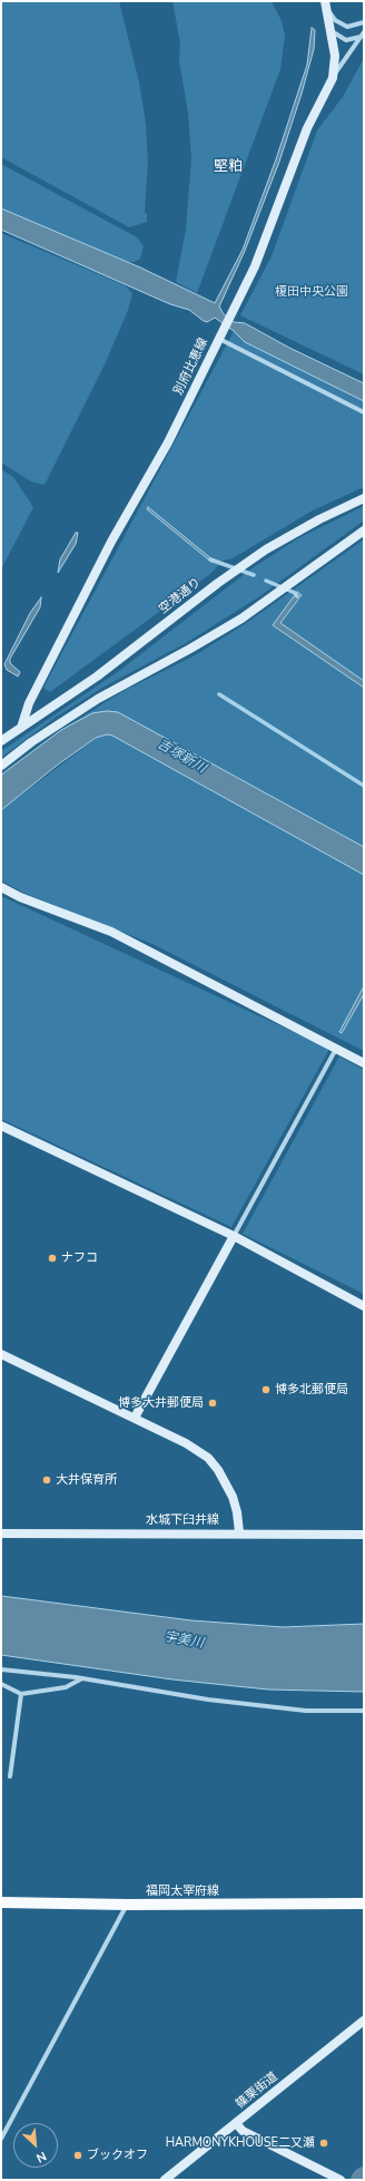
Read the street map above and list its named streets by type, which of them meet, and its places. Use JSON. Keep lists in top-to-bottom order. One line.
{"streets":{"main road":["福岡太宰府線"],"street":["別府比恵線","空港通り","水城下臼井線","篠栗街道"]},"crossings":[["別府比恵線","空港通り"]],"districts":["堅粕"],"water":["吉塚新川","宇美川"],"parks":["榎田中央公園"],"places":["ナフコ","博多北郵便局","博多大井郵便局","大井保育所","HARMONYKHOUSE二又瀬","ブックオフ"],"north":"bottom right"}
